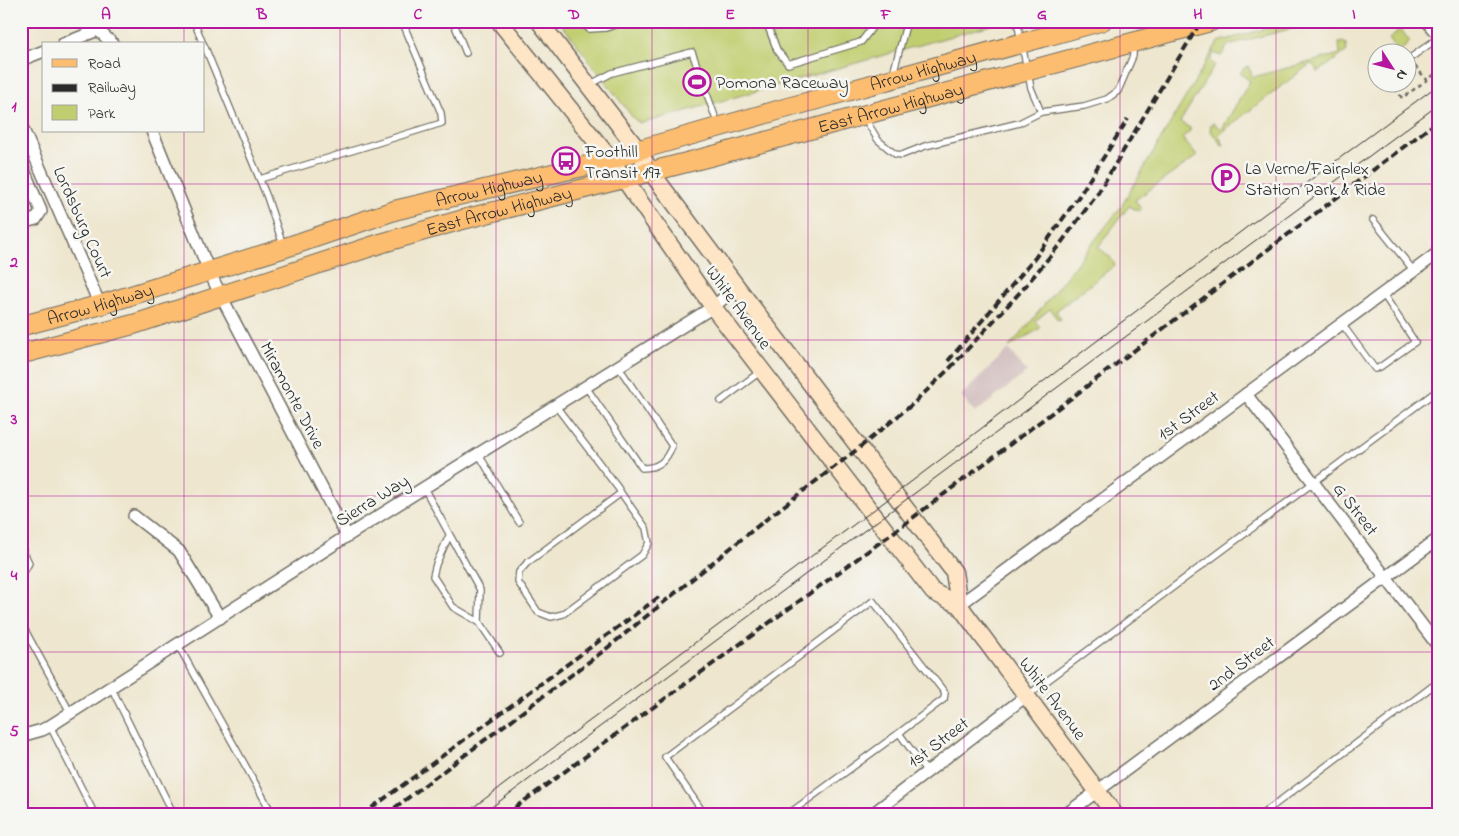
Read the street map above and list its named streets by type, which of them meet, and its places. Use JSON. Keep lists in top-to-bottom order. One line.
{"streets":{"main road":["Arrow Highway","East Arrow Highway","White Avenue"],"street":["Lordsburg Court","Miramonte Drive","1st Street","Sierra Way","G Street","2nd Street"]},"crossings":[["Arrow Highway","Lordsburg Court"],["Arrow Highway","White Avenue"],["Arrow Highway","Miramonte Drive"],["East Arrow Highway","White Avenue"],["East Arrow Highway","Miramonte Drive"],["White Avenue","1st Street"],["White Avenue","Sierra Way"],["White Avenue","2nd Street"],["Miramonte Drive","Sierra Way"],["1st Street","G Street"],["G Street","2nd Street"]],"places":{"sports":["Pomona Raceway"],"bus stop":["Foothill Transit 197"],"parking":["La Verne/Fairplex Station Park & Ride"]},"legend":["Road","Railway","Park"],"north":"bottom right","grid":{"columns":["A","B","C","D","E","F","G","H","I"],"rows":["1","2","3","4","5"]}}
